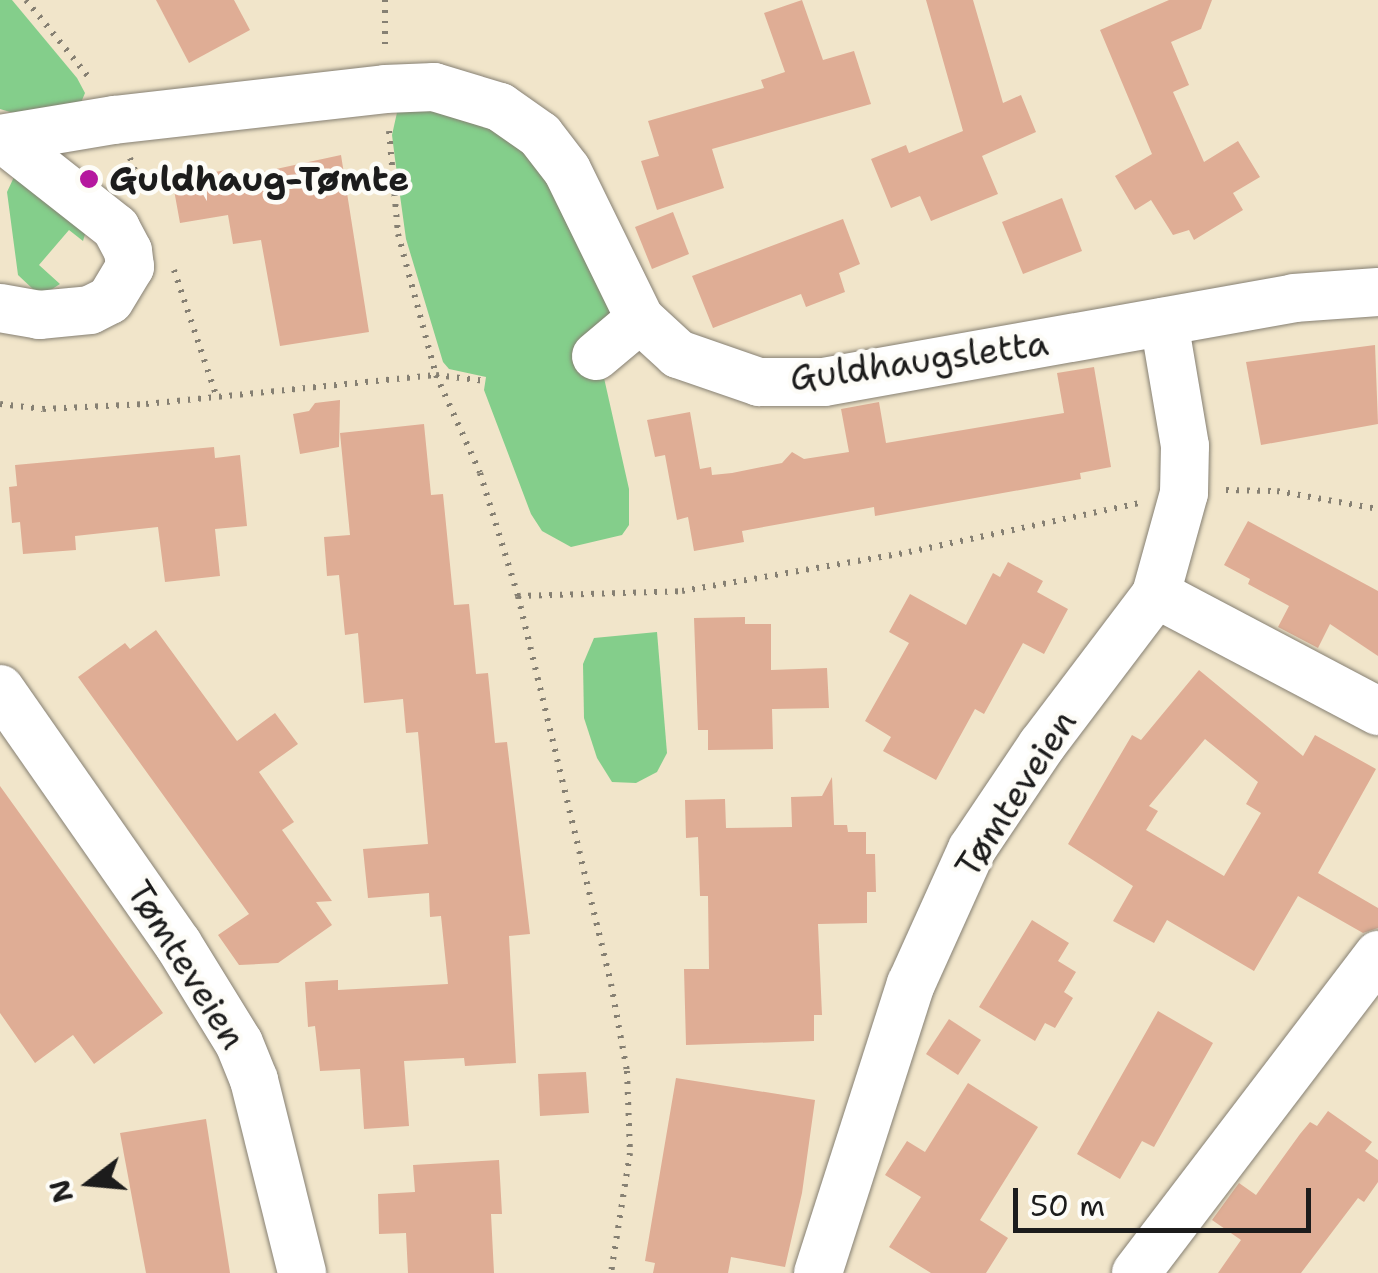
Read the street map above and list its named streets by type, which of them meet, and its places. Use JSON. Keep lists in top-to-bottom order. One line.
{"streets":{"street":["Guldhaugsletta","Tømteveien"]},"crossings":[["Guldhaugsletta","Tømteveien"]],"places":["Guldhaug-Tømte"],"scale_bar":"50 m","north":"left"}
